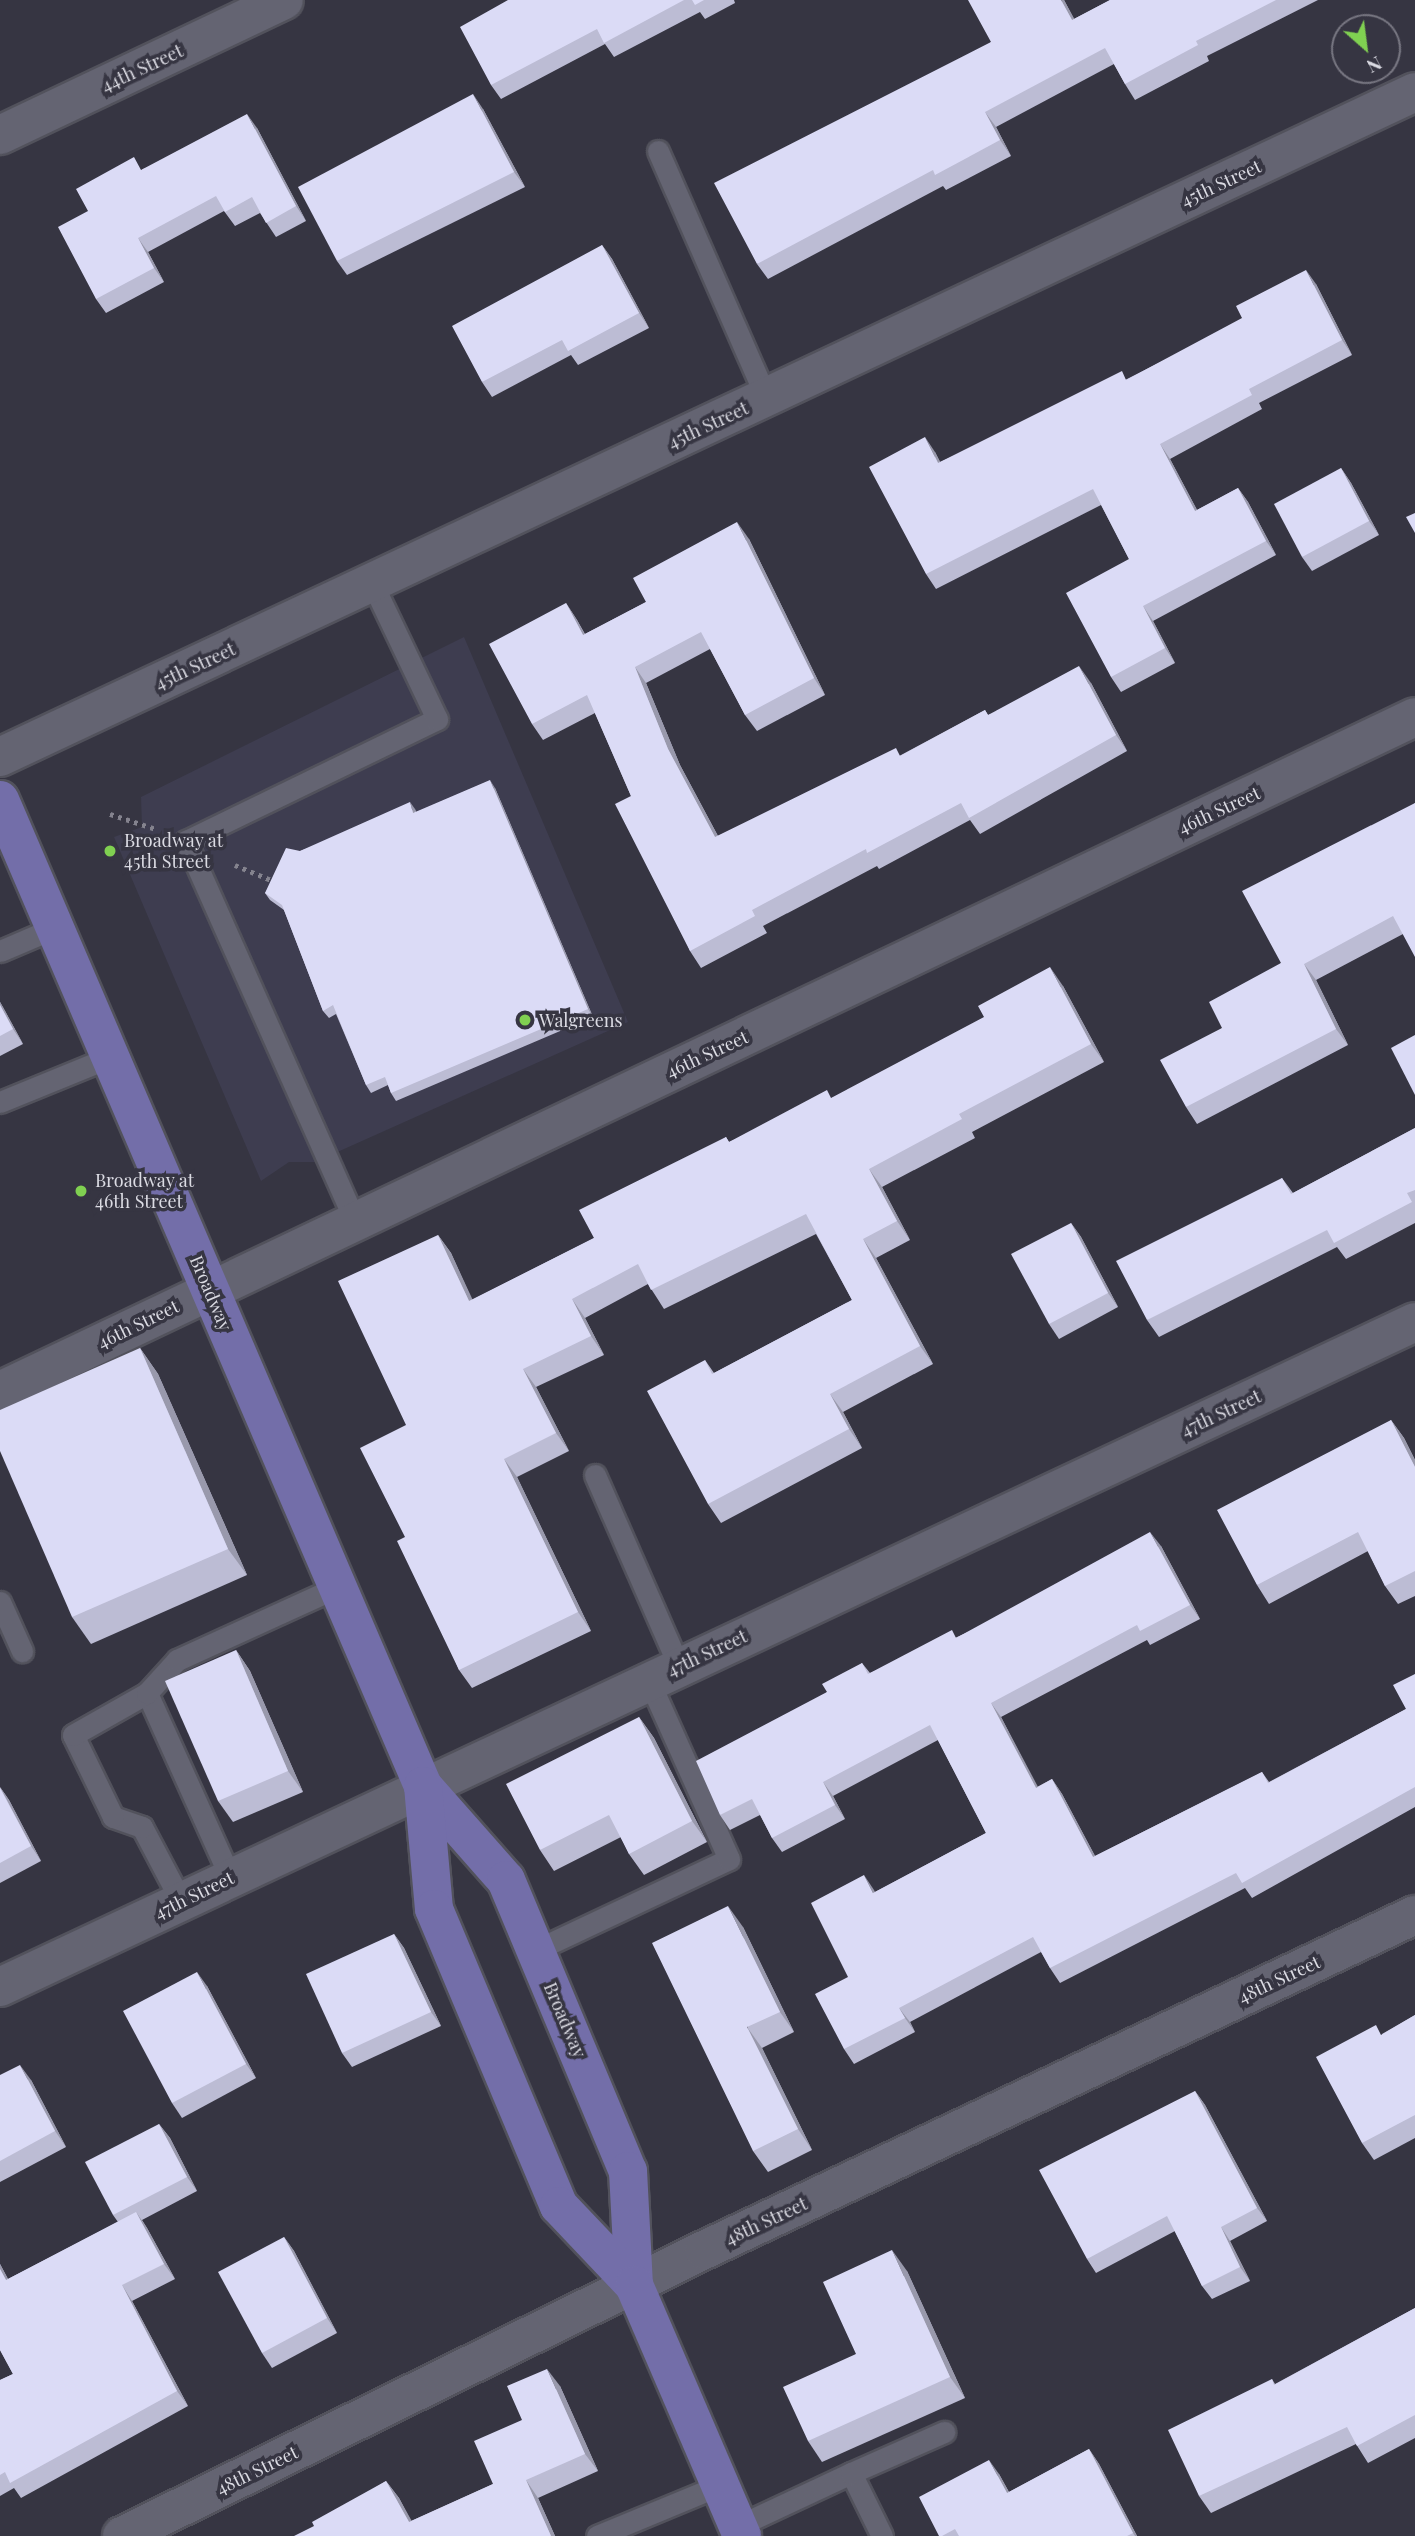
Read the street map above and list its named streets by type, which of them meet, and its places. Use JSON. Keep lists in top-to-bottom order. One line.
{"streets":{"main road":["Broadway"],"street":["44th Street","45th Street","46th Street","47th Street","48th Street"]},"crossings":[["46th Street","Broadway"],["Broadway","47th Street"],["Broadway","48th Street"]],"places":["Broadway at 45th Street","Walgreens","Broadway at 46th Street"],"north":"bottom right"}
